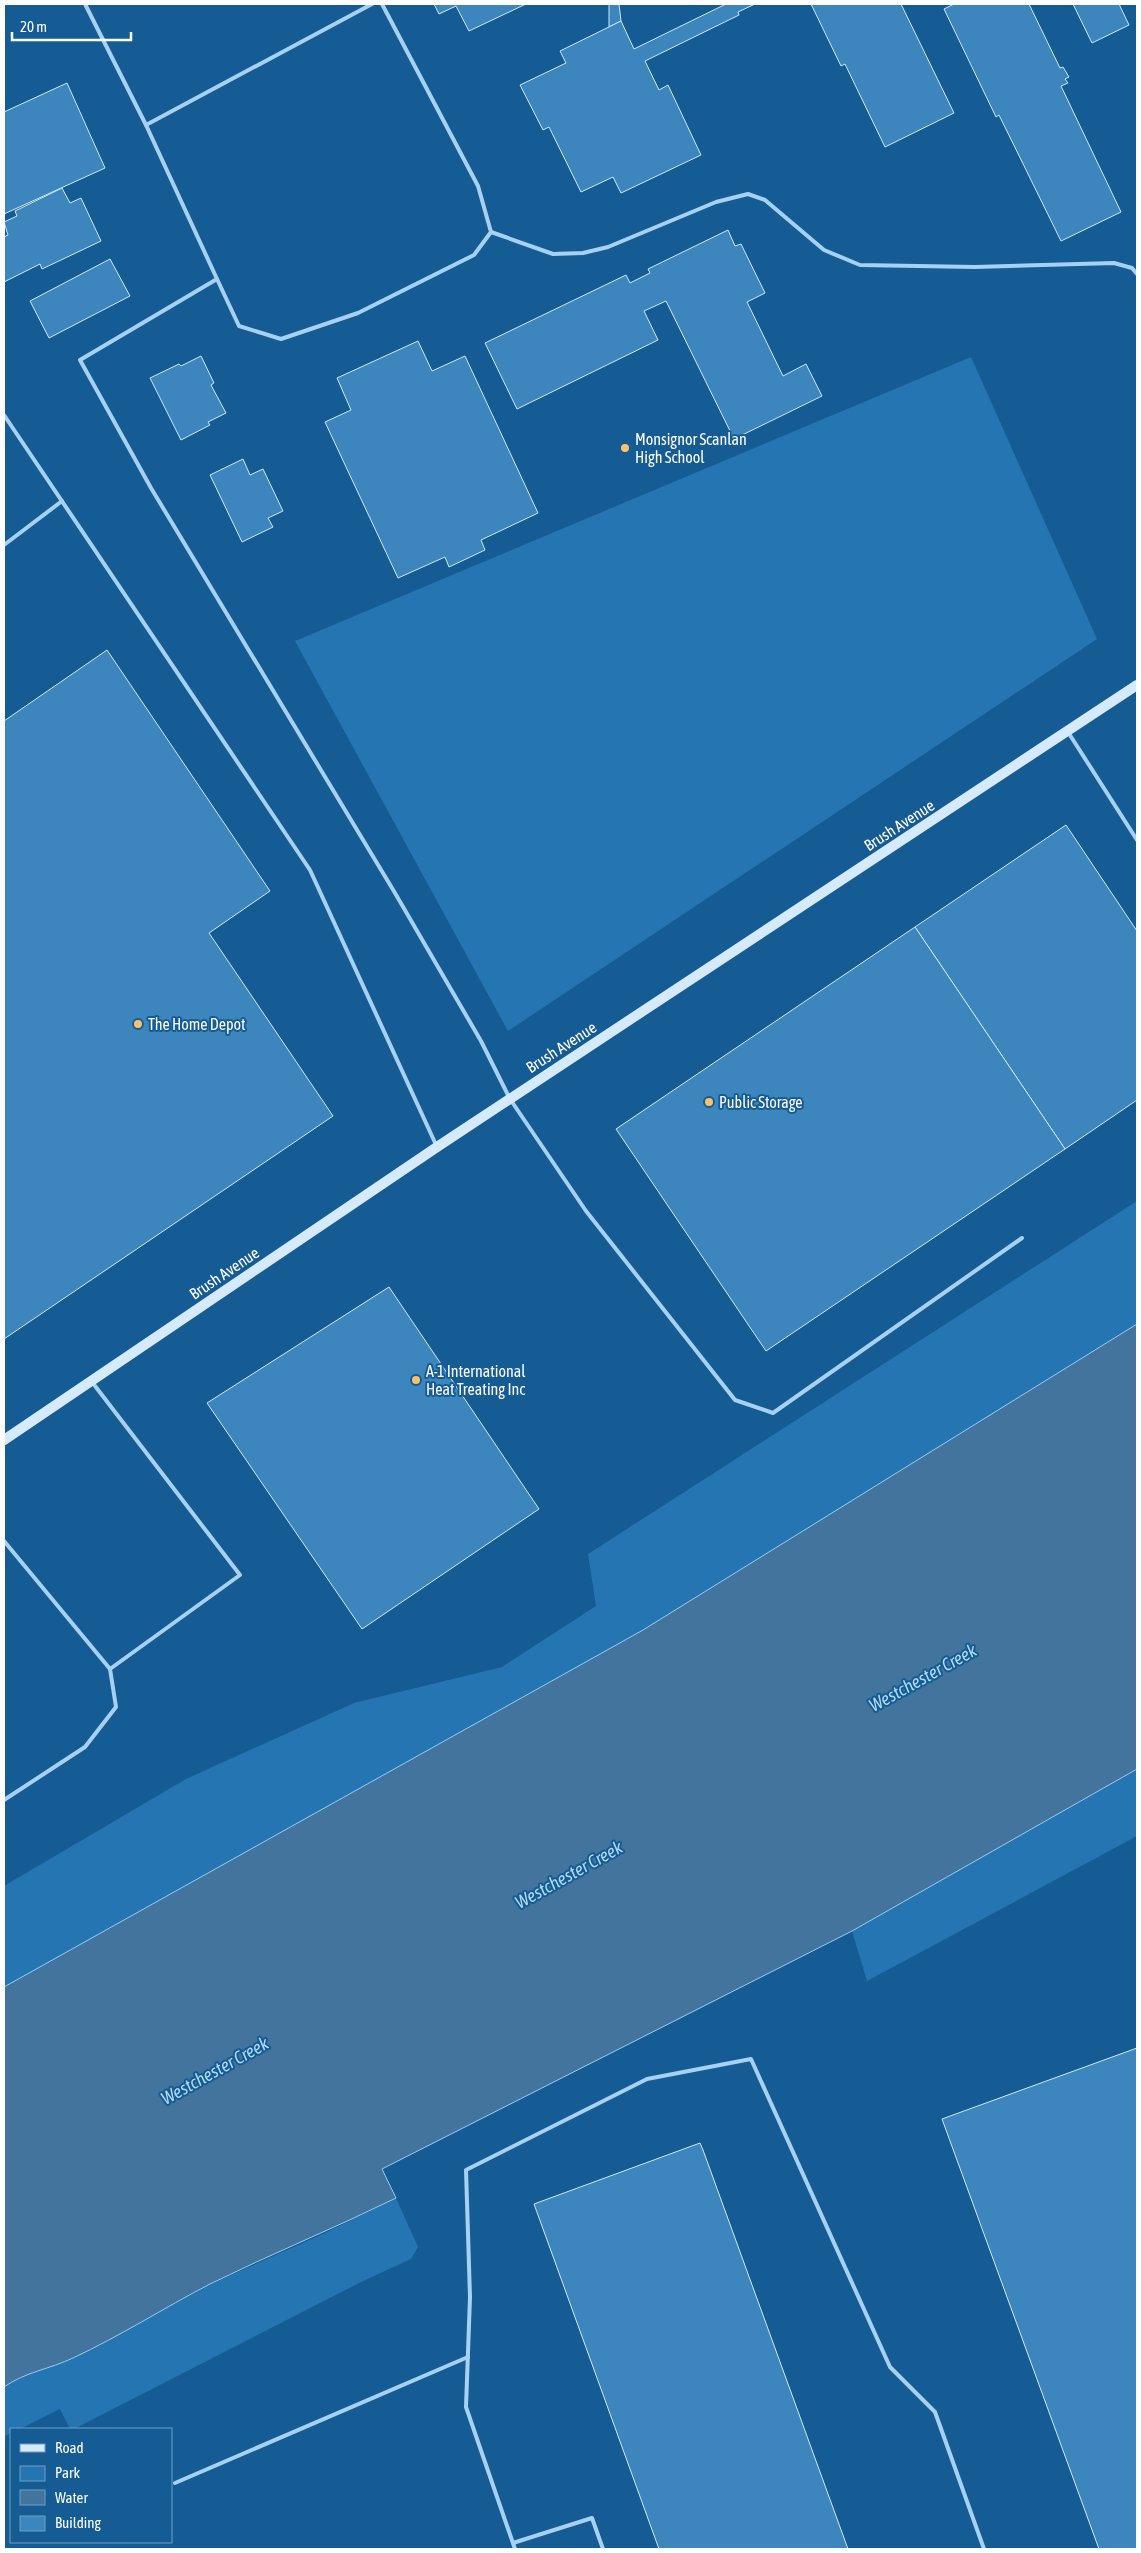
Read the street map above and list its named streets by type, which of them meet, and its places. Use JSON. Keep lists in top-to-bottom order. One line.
{"streets":{"street":["Brush Avenue"]},"water":["Westchester Creek"],"places":["Monsignor Scanlan High School","The Home Depot","Public Storage","A-1 International Heat Treating Inc"],"legend":["Road","Park","Water","Building"],"scale_bar":"20 m"}
